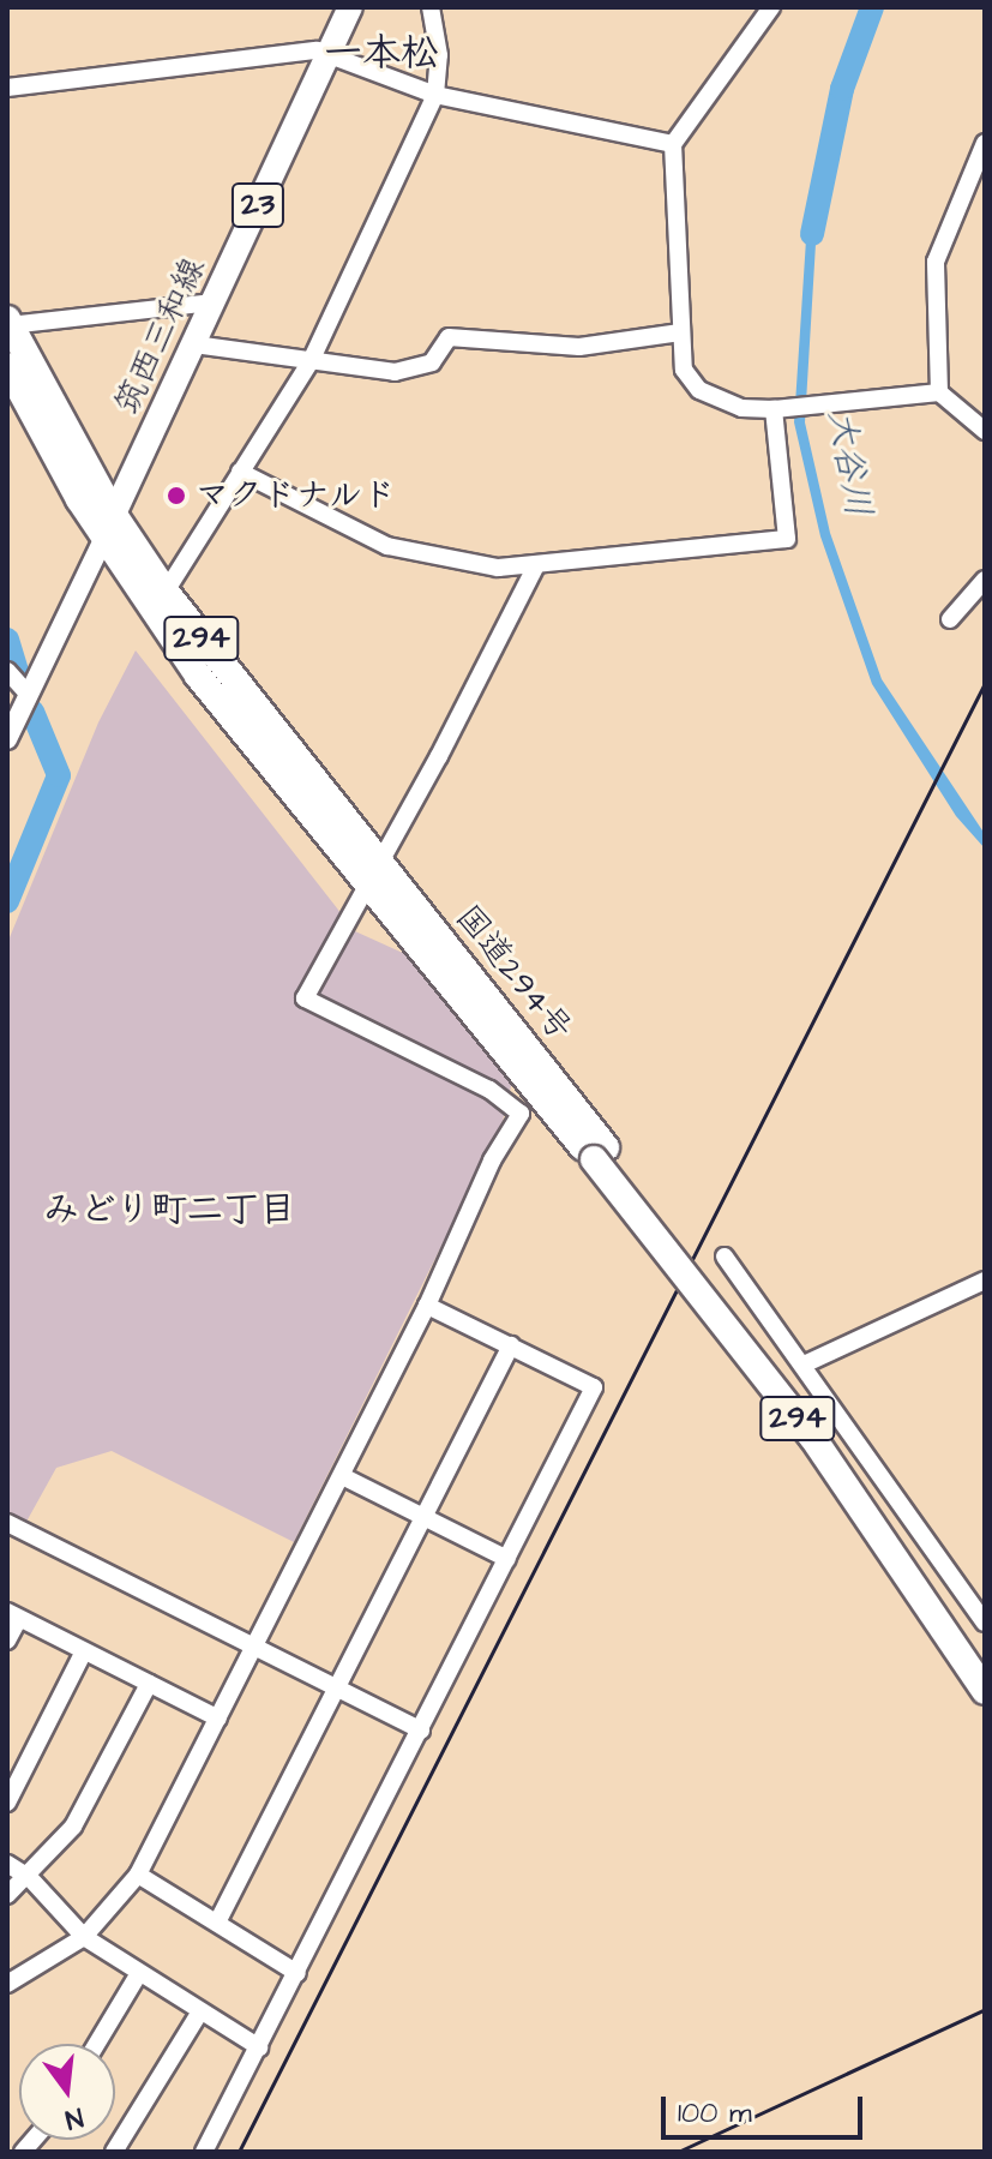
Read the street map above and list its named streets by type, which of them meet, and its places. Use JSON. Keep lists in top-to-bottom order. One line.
{"streets":{"highway":["294","国道294号"],"main road":["23","筑西三和線"]},"crossings":[["筑西三和線","国道294号"]],"districts":["一本松","みどり町二丁目"],"water":["大谷川"],"places":["マクドナルド"],"scale_bar":"100 m","north":"bottom"}
